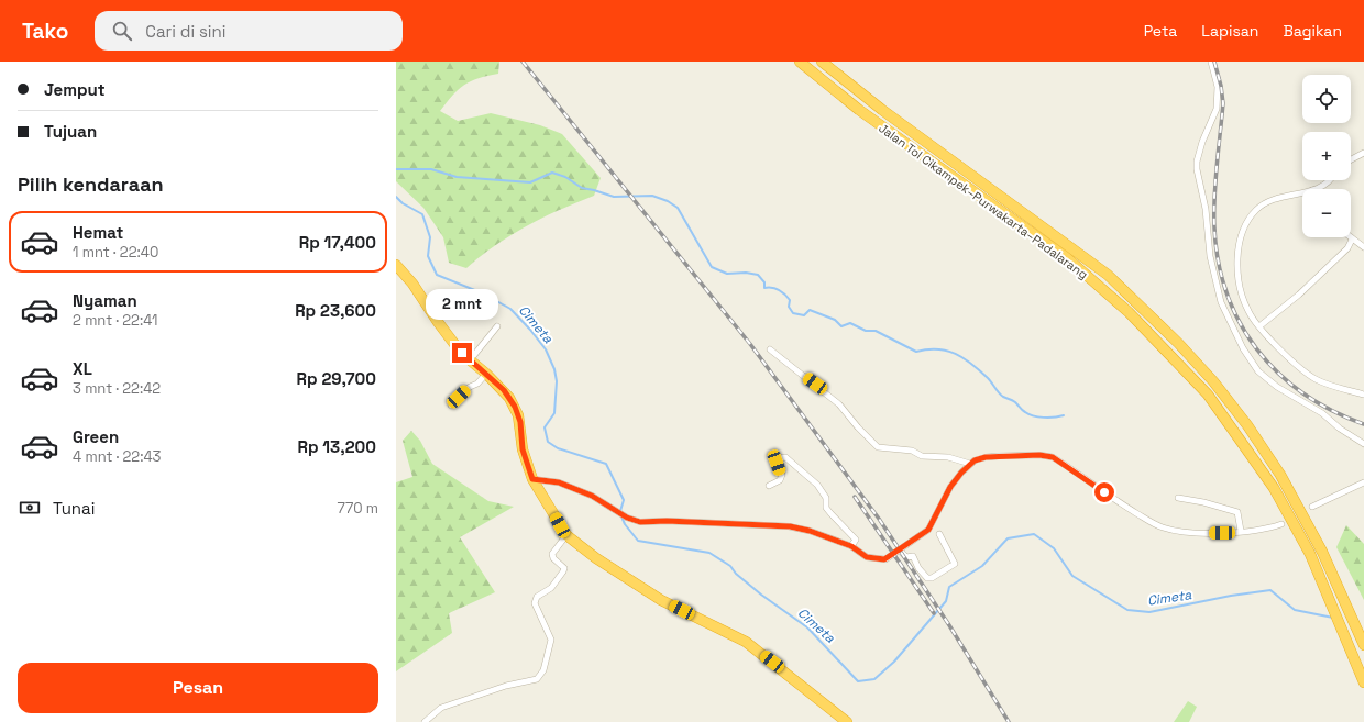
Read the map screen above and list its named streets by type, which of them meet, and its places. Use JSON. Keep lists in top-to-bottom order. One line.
{"streets":{"highway":["Jalan Tol Cikampek–Purwakarta–Padalarang"]},"water":["Cimeta"],"page":{"header":"Tako","search":"Cari di sini","nav":["Peta","Lapisan","Bagikan"],"banner":["Jemput","Tujuan"],"map_buttons":["+","−"],"heading":"Pilih kendaraan","list":[{"name":"Hemat","note":"1 mnt · 22:40","value":"Rp 17,400"},{"name":"Nyaman","note":"2 mnt · 22:41","value":"Rp 23,600"},{"name":"XL","note":"3 mnt · 22:42","value":"Rp 29,700"},{"name":"Green","note":"4 mnt · 22:43","value":"Rp 13,200"}],"bubble":"2 mnt","pay":["Tunai","770 m"],"buttons":"Pesan"}}
